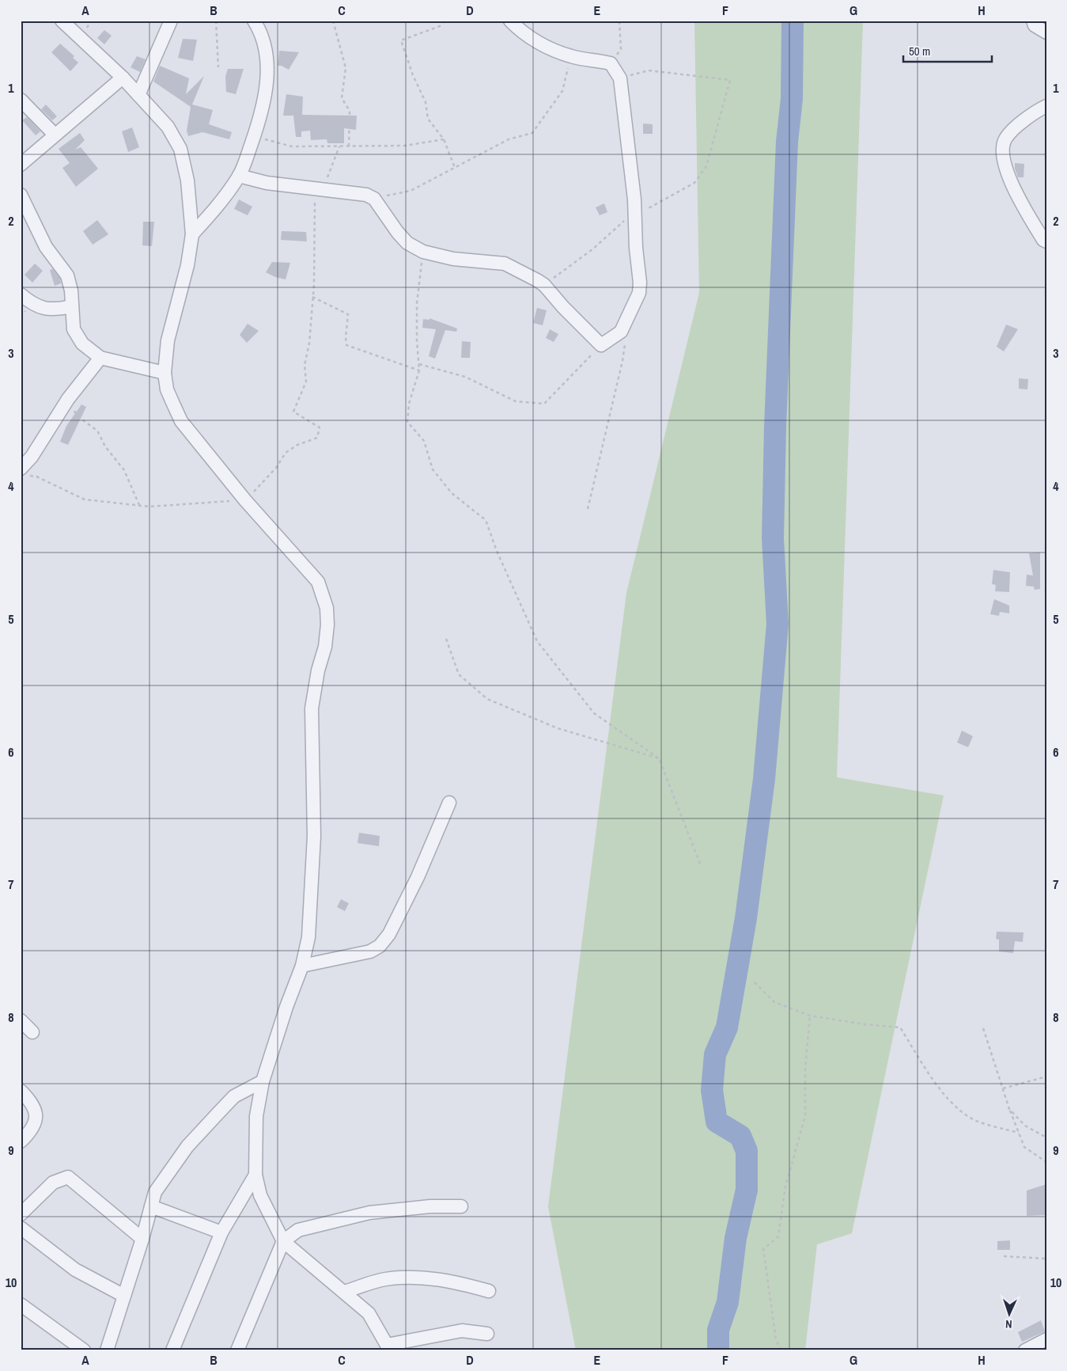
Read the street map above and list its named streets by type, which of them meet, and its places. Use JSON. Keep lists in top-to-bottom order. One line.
{"scale_bar":"50 m","north":"bottom","grid":{"columns":["A","B","C","D","E","F","G","H"],"rows":["1","2","3","4","5","6","7","8","9","10"]}}
